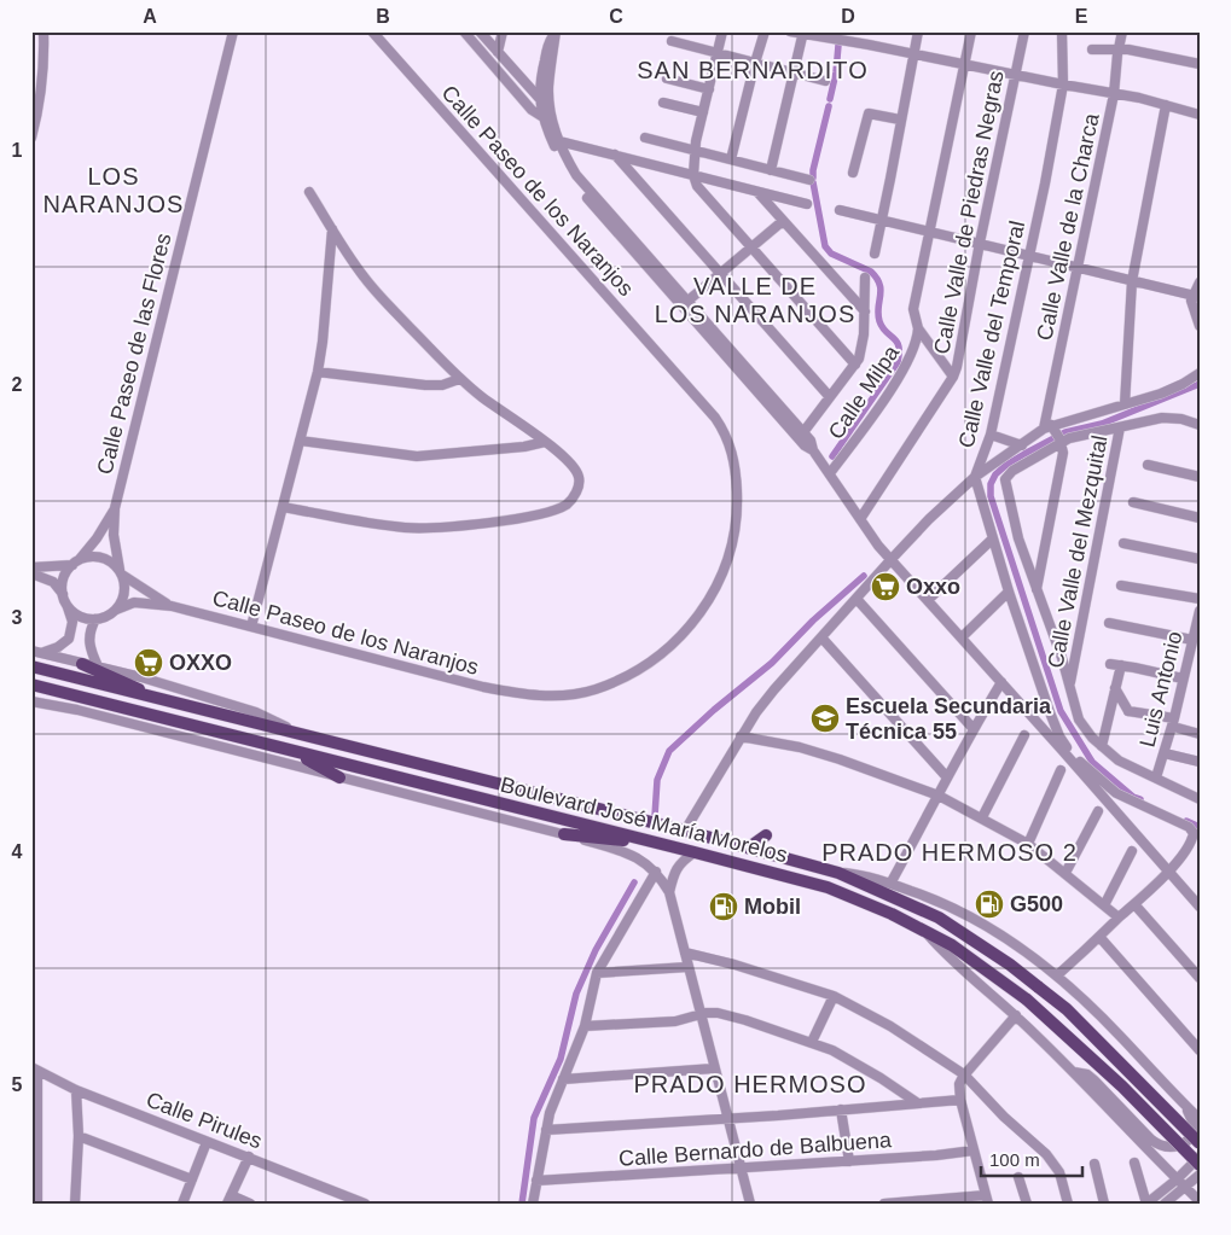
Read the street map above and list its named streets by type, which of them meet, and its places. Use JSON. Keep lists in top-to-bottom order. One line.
{"streets":{"main road":["Boulevard José María Morelos"],"street":["Calle Paseo de los Naranjos","Calle Valle de Piedras Negras","Calle Valle de la Charca","Calle Valle del Temporal","Calle Paseo de las Flores","Calle Milpa","Calle Valle del Mezquital","Luis Antonio","Calle Pirules","Calle Bernardo de Balbuena"]},"crossings":[["Calle Paseo de los Naranjos","Calle Paseo de las Flores"],["Calle Valle del Temporal","Boulevard José María Morelos"],["Boulevard José María Morelos","Calle Bernardo de Balbuena"]],"districts":["SAN BERNARDITO","LOS NARANJOS","VALLE DE LOS NARANJOS","PRADO HERMOSO 2","PRADO HERMOSO"],"places":{"supermarket":["Oxxo","OXXO"],"school or university":["Escuela Secundaria Técnica 55"],"fuel station":["G500","Mobil"]},"scale_bar":"100 m","grid":{"columns":["A","B","C","D","E"],"rows":["1","2","3","4","5"]}}
